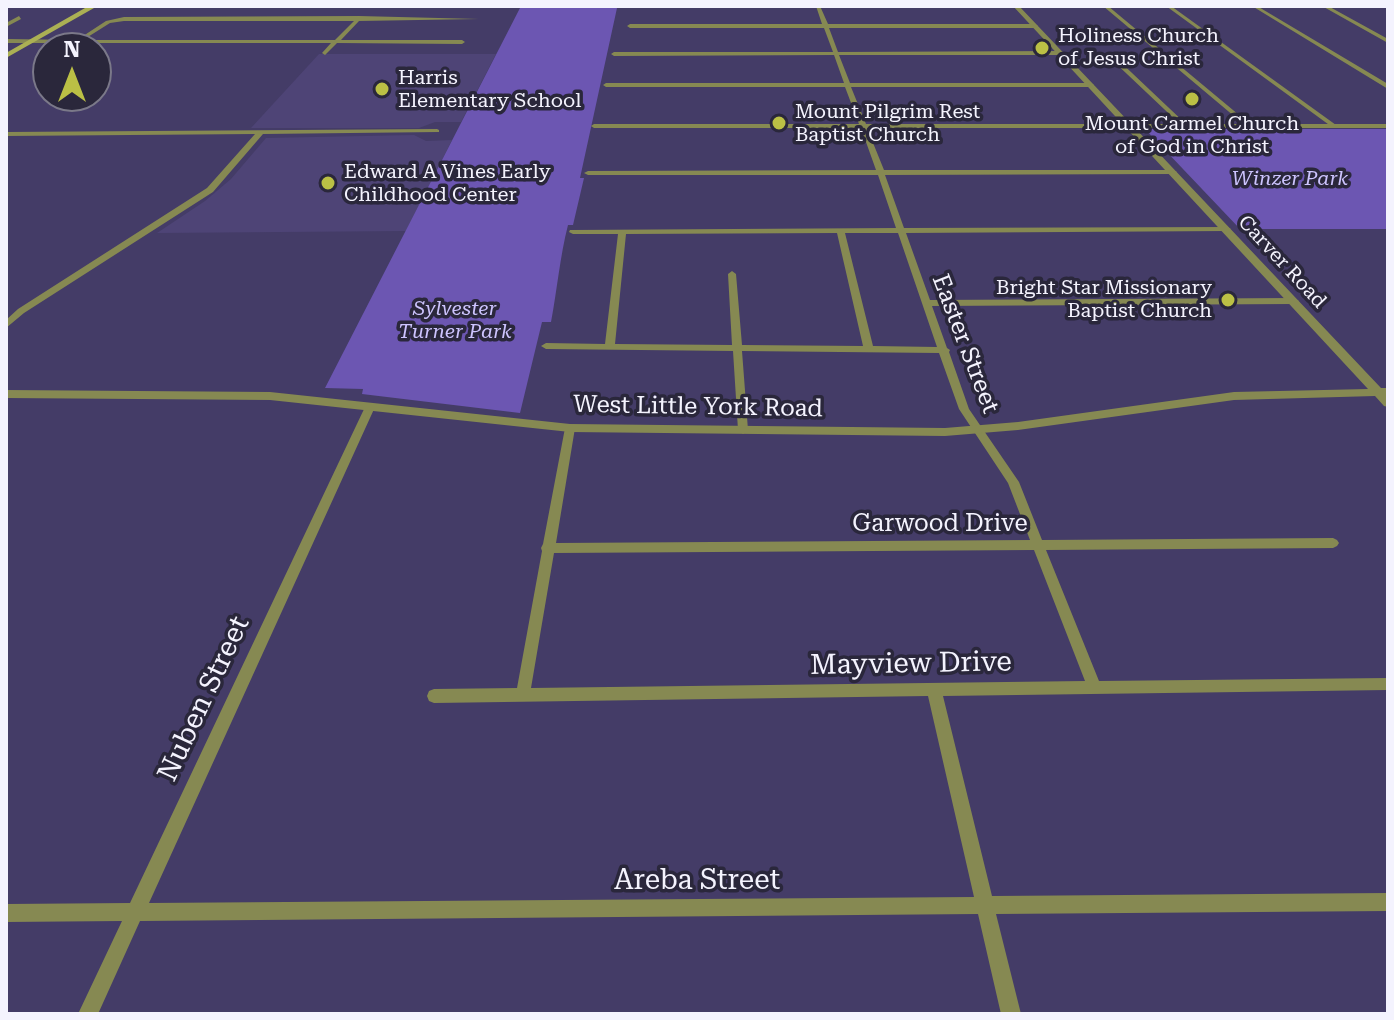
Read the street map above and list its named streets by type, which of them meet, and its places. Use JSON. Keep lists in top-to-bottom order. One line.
{"streets":{"street":["Carver Road","Easter Street","West Little York Road","Garwood Drive","Mayview Drive","Nuben Street","Areba Street"]},"crossings":[["Carver Road","West Little York Road"],["Easter Street","West Little York Road"],["Easter Street","Garwood Drive"],["Easter Street","Mayview Drive"],["West Little York Road","Nuben Street"],["Nuben Street","Areba Street"]],"parks":["Winzer Park","Sylvester Turner Park"],"places":["Holiness Church of Jesus Christ","Harris Elementary School","Mount Carmel Church of God in Christ","Mount Pilgrim Rest Baptist Church","Edward A Vines Early Childhood Center","Bright Star Missionary Baptist Church"],"north":"top"}
